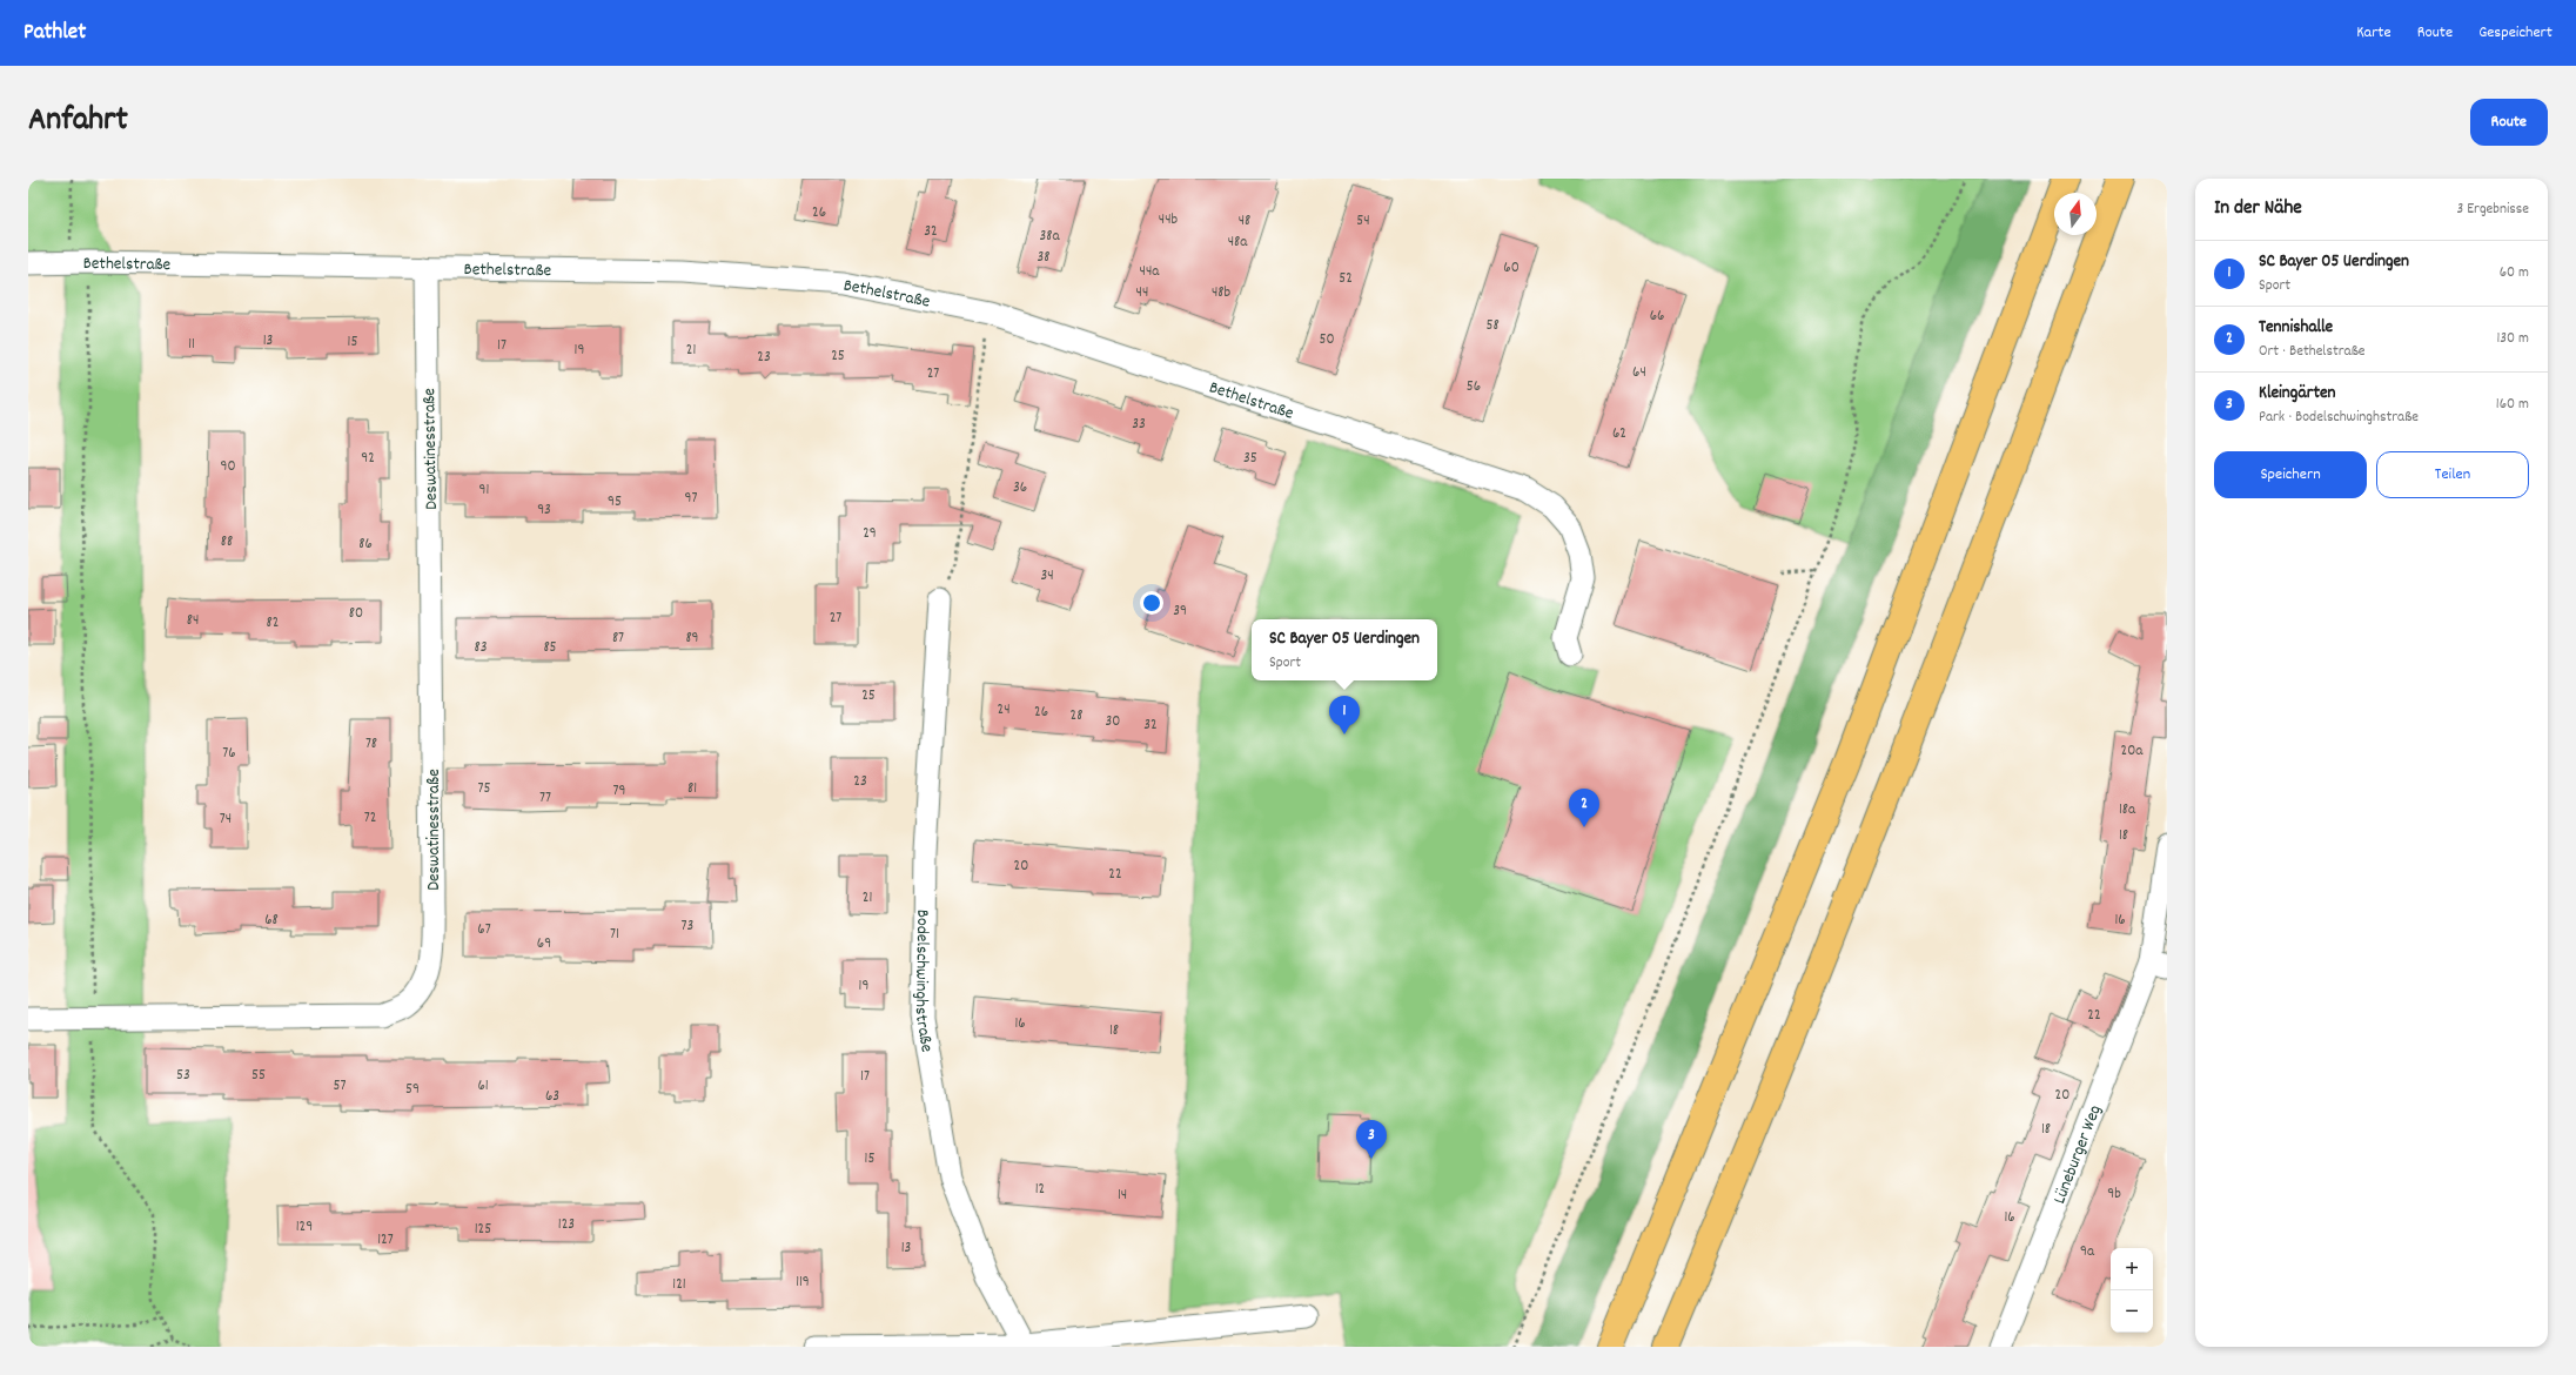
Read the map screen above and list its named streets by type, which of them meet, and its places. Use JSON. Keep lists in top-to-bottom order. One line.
{"streets":{"street":["Bethelstraße","Deswatinesstraße","Bodelschwinghstraße","Lüneburger Weg"]},"crossings":[["Bethelstraße","Deswatinesstraße"]],"house_numbers":["26","44b","48","54","32","38a","48a","38","60","44a","52","44","48b","66","58","50","13","15","11","17","19","21","25","23","64","27","56","33","62","92","35","90","36","91","97","95","93","29","88","86","34","39","80","27","84","82","87","89","83","85","25","24","26","28","30","32","78","20a","76","23","75","81","79","77","18a","72","74","18","20","22","21","68","16","73","67","71","69","19","22","16","18","53","55","17","57","61","59","20","63","18","15","12","9b","14","16","123","129","125","127","13","9a","119","121"],"north":"top","page":{"header":"Pathlet","nav":["Karte","Route","Gespeichert"],"title":"Anfahrt","buttons":["Route",["Speichern","Teilen"]],"heading":["In der Nähe","3 Ergebnisse"],"list":[{"mark":"1","name":"SC Bayer 05 Uerdingen","note":"Sport","value":"60 m"},{"mark":"2","name":"Tennishalle","note":"Ort · Bethelstraße","value":"130 m"},{"mark":"3","name":"Kleingärten","note":"Park · Bodelschwinghstraße","value":"160 m"}],"popup":["SC Bayer 05 Uerdingen","Sport"],"pins":["1","2","3"],"map_buttons":["+","−"]}}
